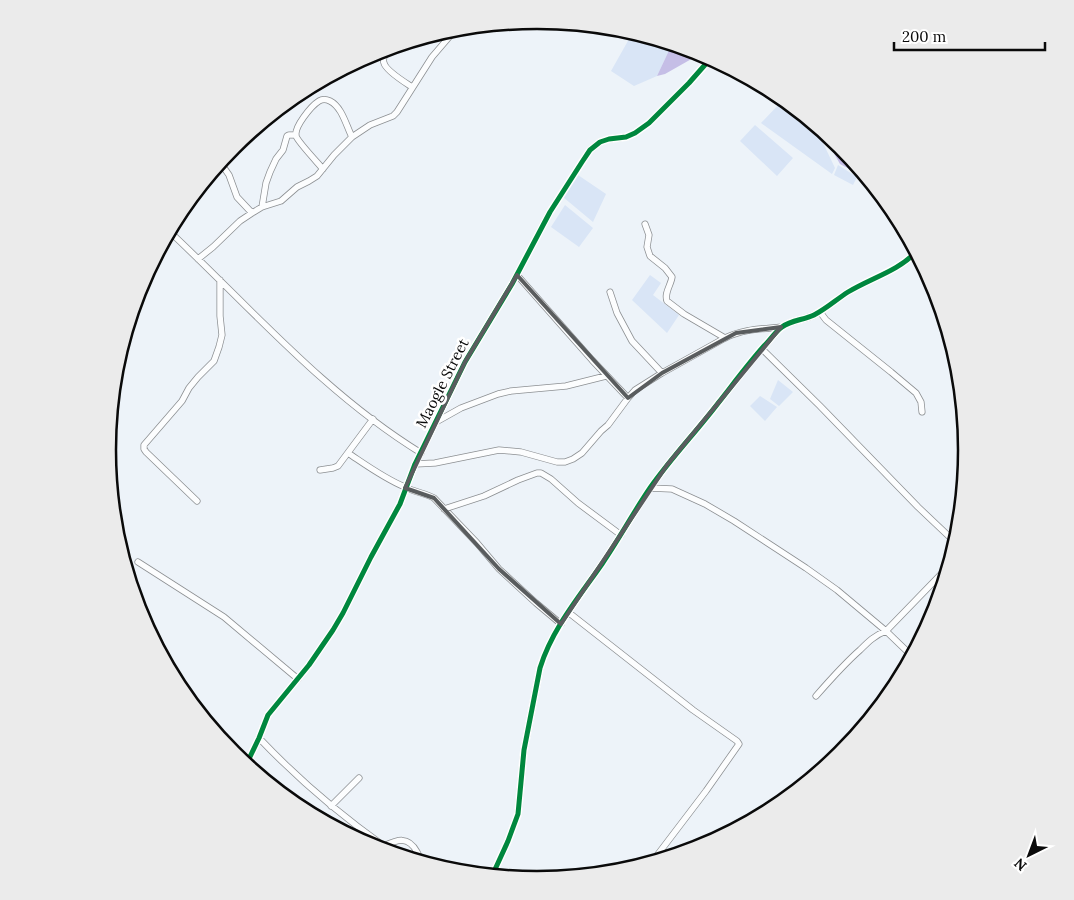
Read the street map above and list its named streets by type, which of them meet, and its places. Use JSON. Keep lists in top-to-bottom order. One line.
{"streets":{"street":["Maogle Street"]},"scale_bar":"200 m","north":"bottom left"}
